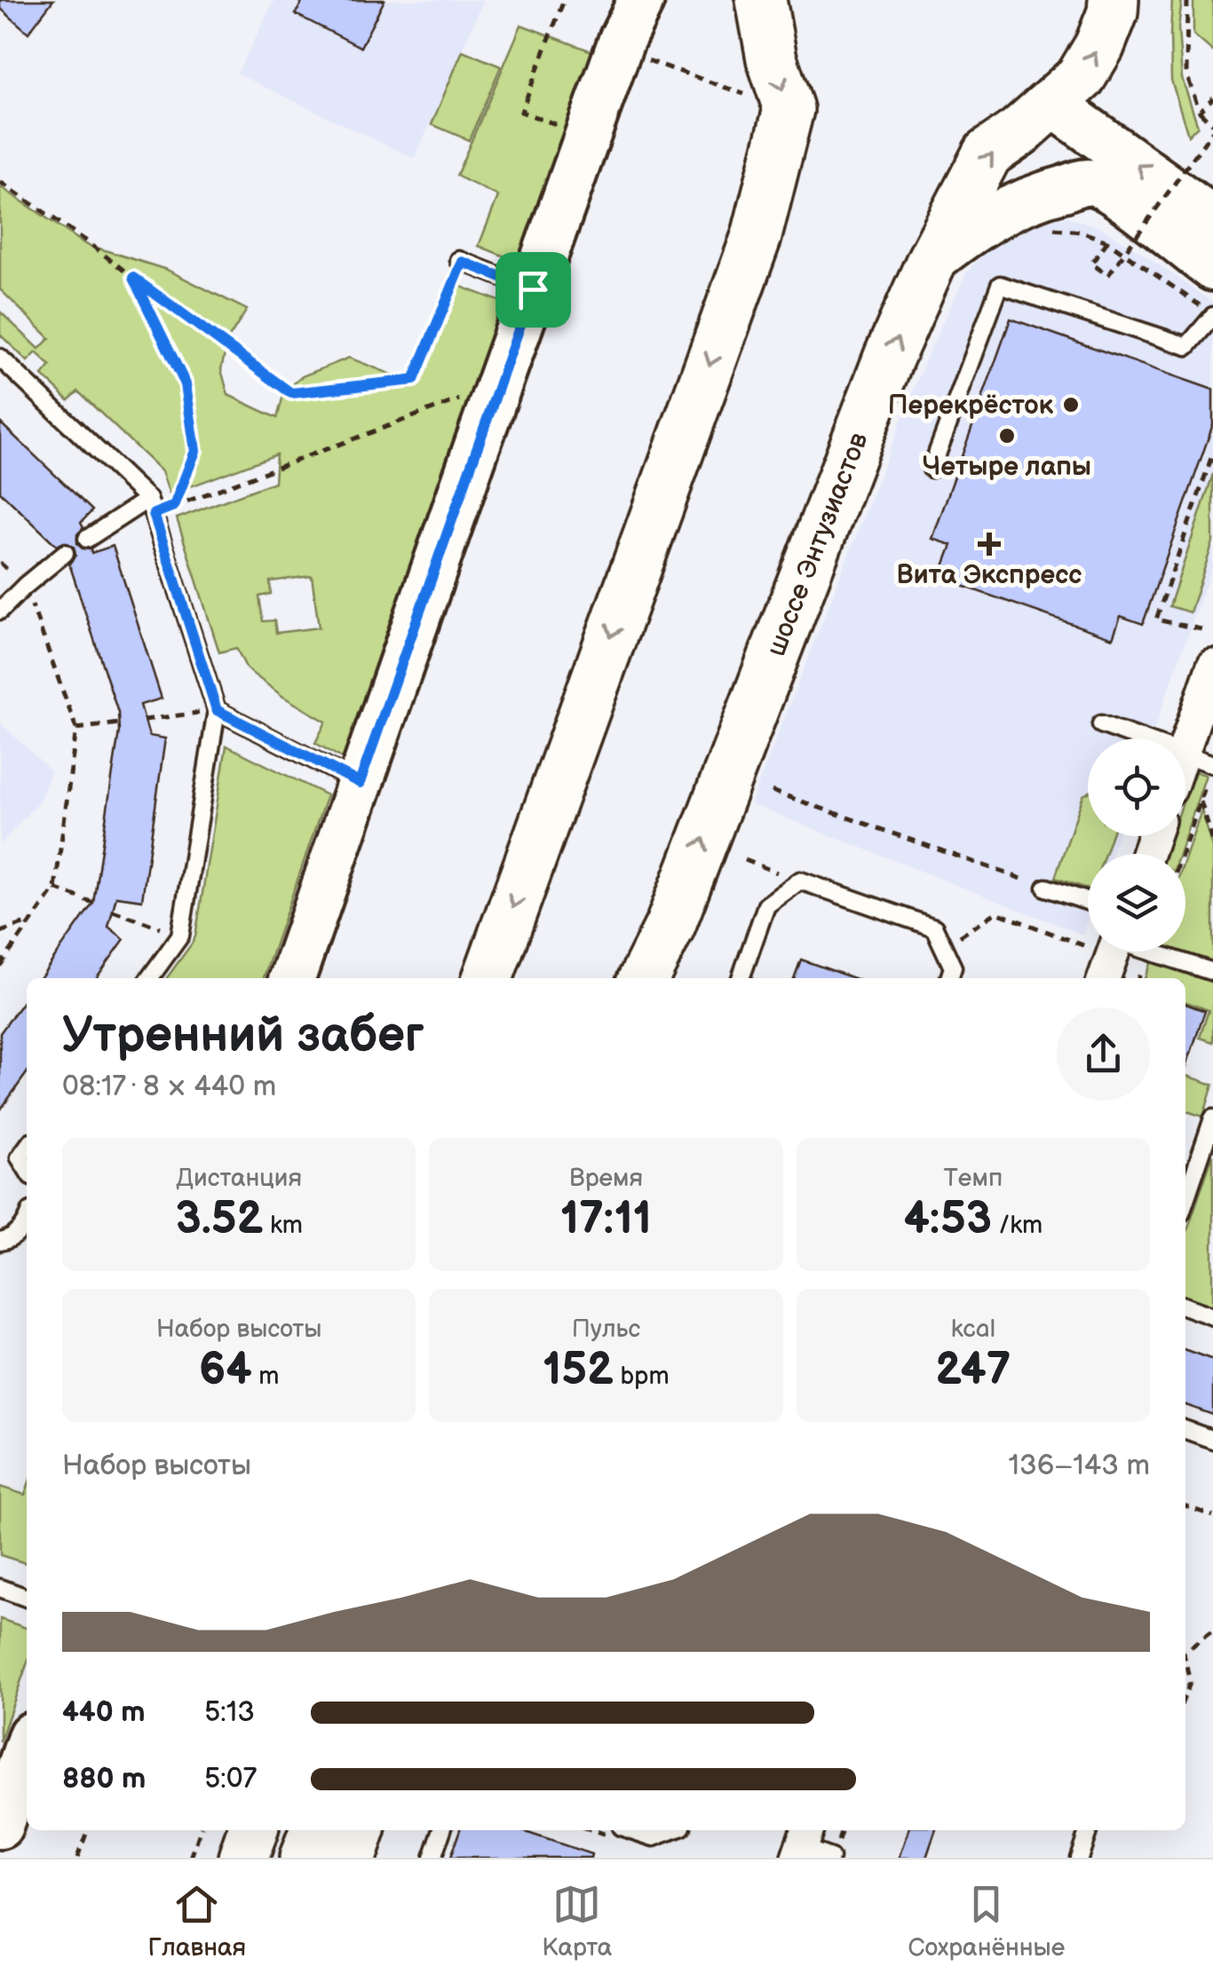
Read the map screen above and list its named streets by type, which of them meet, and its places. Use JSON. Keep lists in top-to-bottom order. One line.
{"streets":{"main road":["шоссе Энтузиастов"]},"places":{"other":["Перекрёсток","Четыре лапы"],"health":["Вита Экспресс"]},"page":{"heading":["Утренний забег","08:17 · 8 × 440 m"],"stats":[["Дистанция","3.52 km"],["Время","17:11"],["Темп","4:53 /km"],["Набор высоты","64 m"],["Пульс","152 bpm"],["kcal","247"]],"chart":["Набор высоты","136–143 m"],"list":[{"name":"440 m","note":"5:13"},{"name":"880 m","note":"5:07"}],"tabs":["Главная","Карта","Сохранённые"]}}
